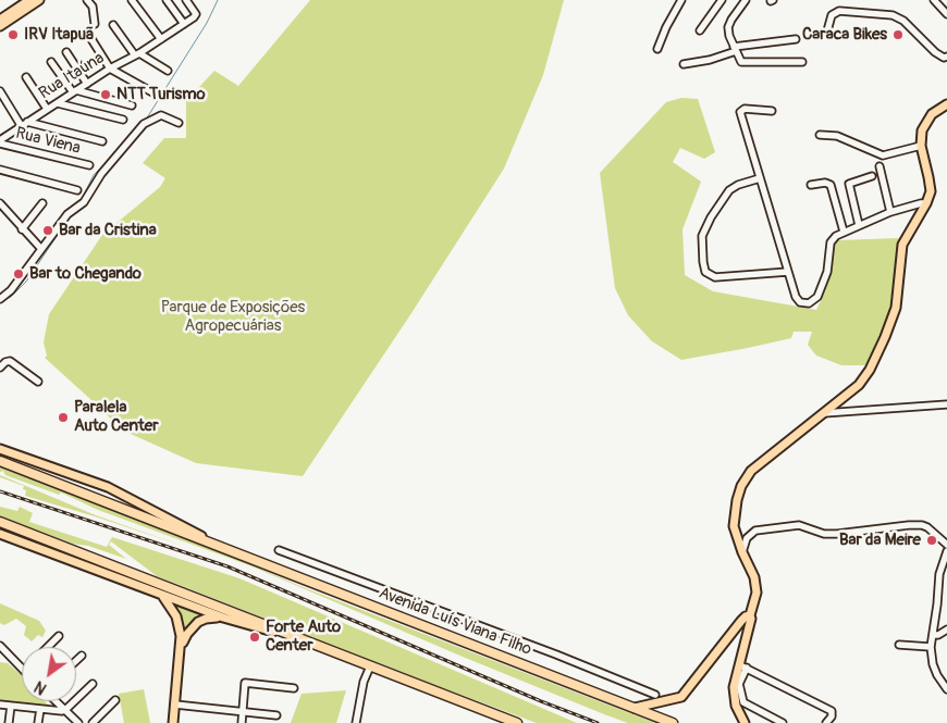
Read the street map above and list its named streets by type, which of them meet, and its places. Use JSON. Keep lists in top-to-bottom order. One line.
{"streets":{"highway":["Avenida Luís Viana Filho"],"street":["Rua Itaúna","Rua Viena"]},"crossings":[["Rua Itaúna","Rua Viena"]],"parks":["Parque de Exposições Agropecuárias"],"places":["IRV Itapuã","Caraca Bikes","NTT Turismo","Bar da Cristina","Bar to Chegando","Paralela Auto Center","Bar da Meire","Forte Auto Center"],"north":"bottom left"}
